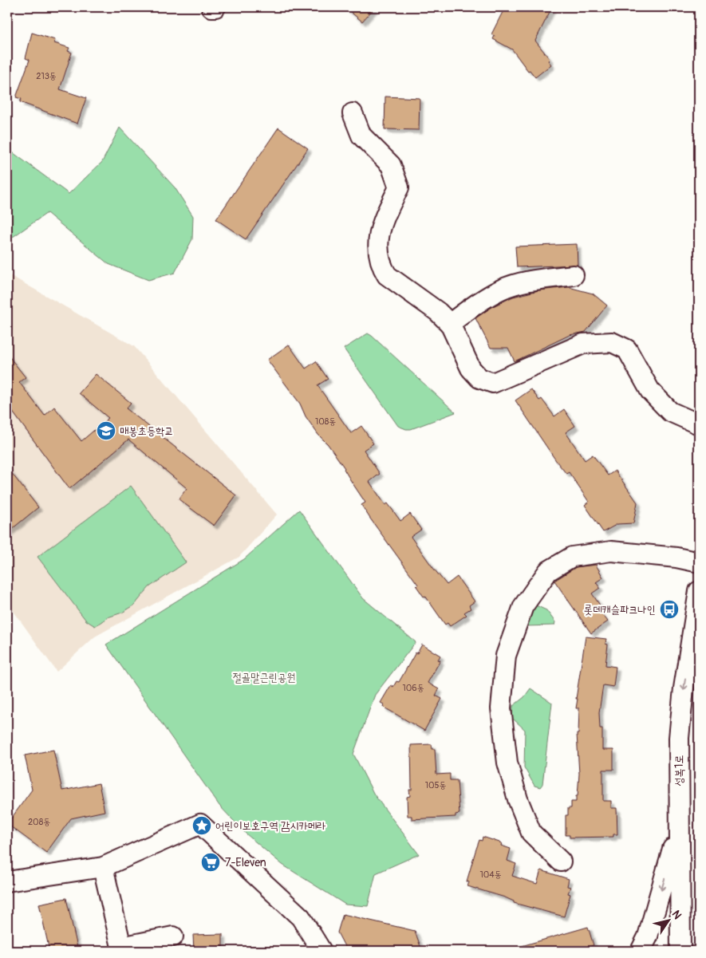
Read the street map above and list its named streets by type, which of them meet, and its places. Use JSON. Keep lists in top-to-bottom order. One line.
{"streets":{"street":["성복1로"]},"one_way":["성복1로"],"parks":["절골말근린공원"],"places":{"school or university":["매봉초등학교"],"bus stop":["롯데캐슬파크나인"],"place":["어린이보호구역 감시카메라"],"supermarket":["7-Eleven"]},"house_numbers":["213동","108동","106동","105동","208동","104동"],"north":"top right"}
